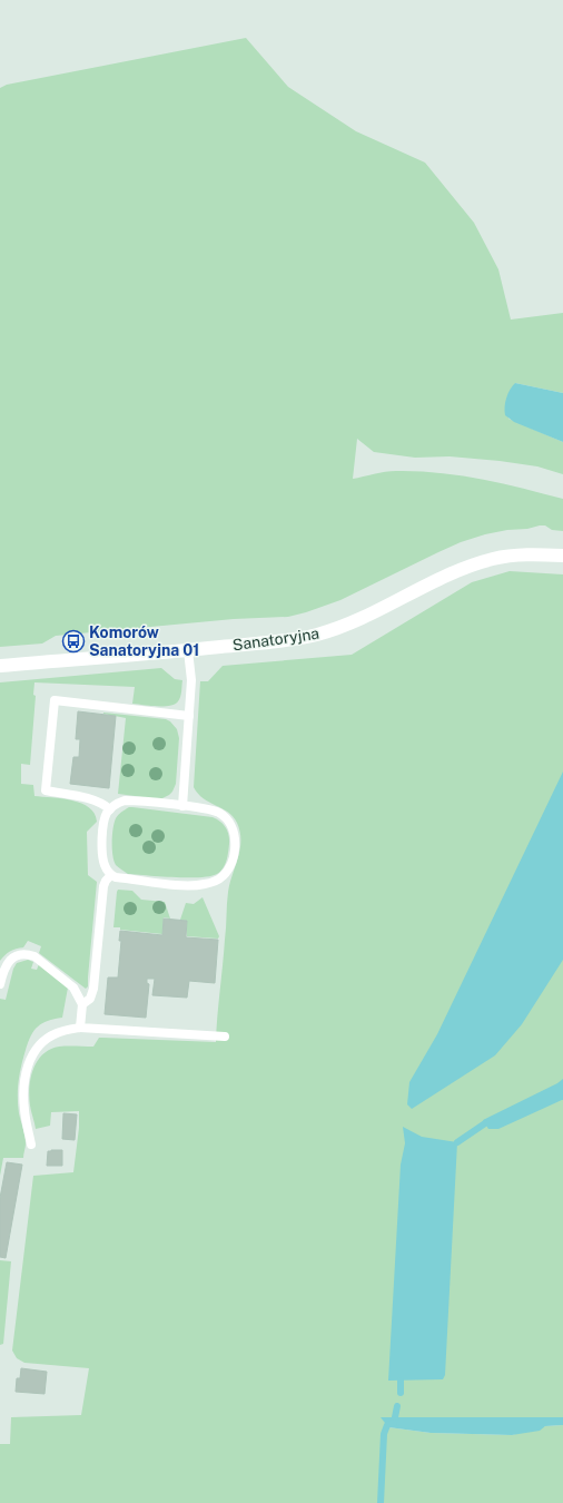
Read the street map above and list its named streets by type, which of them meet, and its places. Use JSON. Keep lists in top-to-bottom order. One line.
{"streets":{"street":["Sanatoryjna"]},"places":{"bus stop":["Komorów Sanatoryjna 01"]}}
